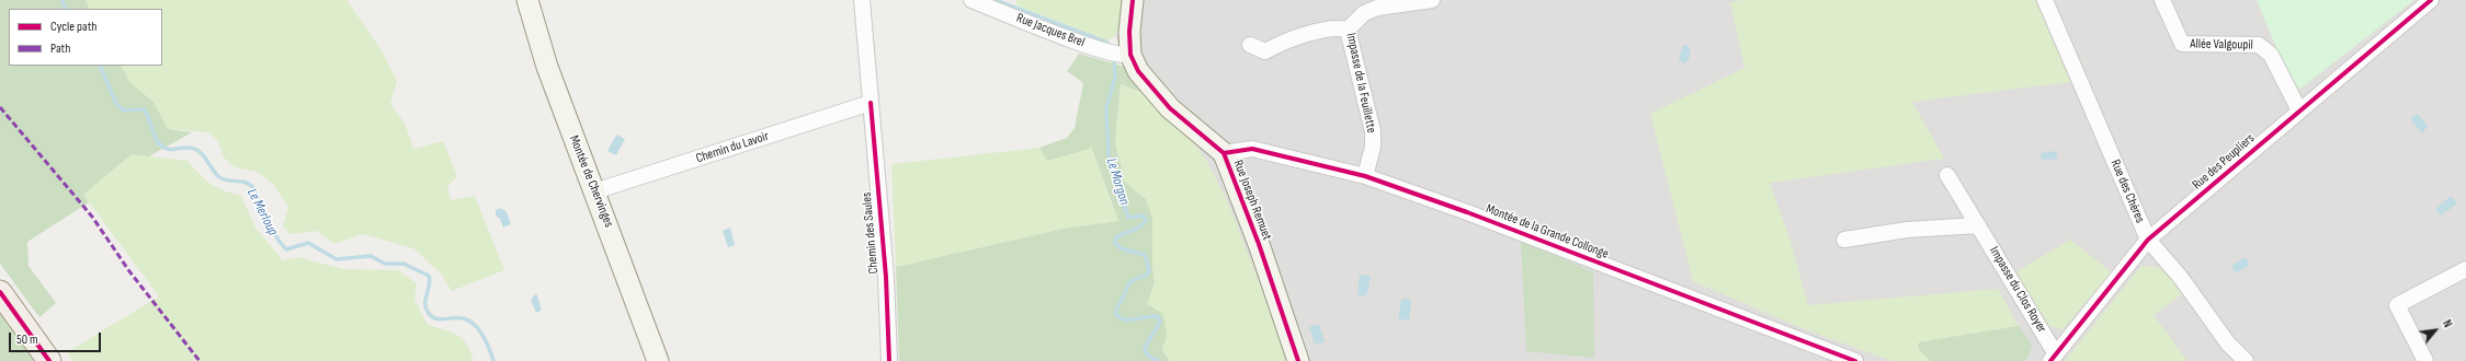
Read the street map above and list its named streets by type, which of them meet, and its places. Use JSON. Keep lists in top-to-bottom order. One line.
{"streets":{"street":["Rue Jacques Brel","Allée Valgoupil","Impasse de la Feuillette","Chemin du Lavoir","Rue des Peupliers","Montée de Chervinges","Rue des Chères","Rue Joseph Remuet","Montée de la Grande Collonge","Chemin des Saules","Impasse du Clos Royer"]},"crossings":[["Rue Jacques Brel","Rue Joseph Remuet"],["Allée Valgoupil","Rue des Peupliers"],["Impasse de la Feuillette","Montée de la Grande Collonge"],["Chemin du Lavoir","Montée de Chervinges"],["Chemin du Lavoir","Chemin des Saules"],["Rue des Peupliers","Rue des Chères"],["Rue des Peupliers","Impasse du Clos Royer"],["Rue Joseph Remuet","Montée de la Grande Collonge"]],"water":["Le Morgon","Le Merloup"],"legend":["Cycle path","Path"],"scale_bar":"50 m","north":"top right"}
